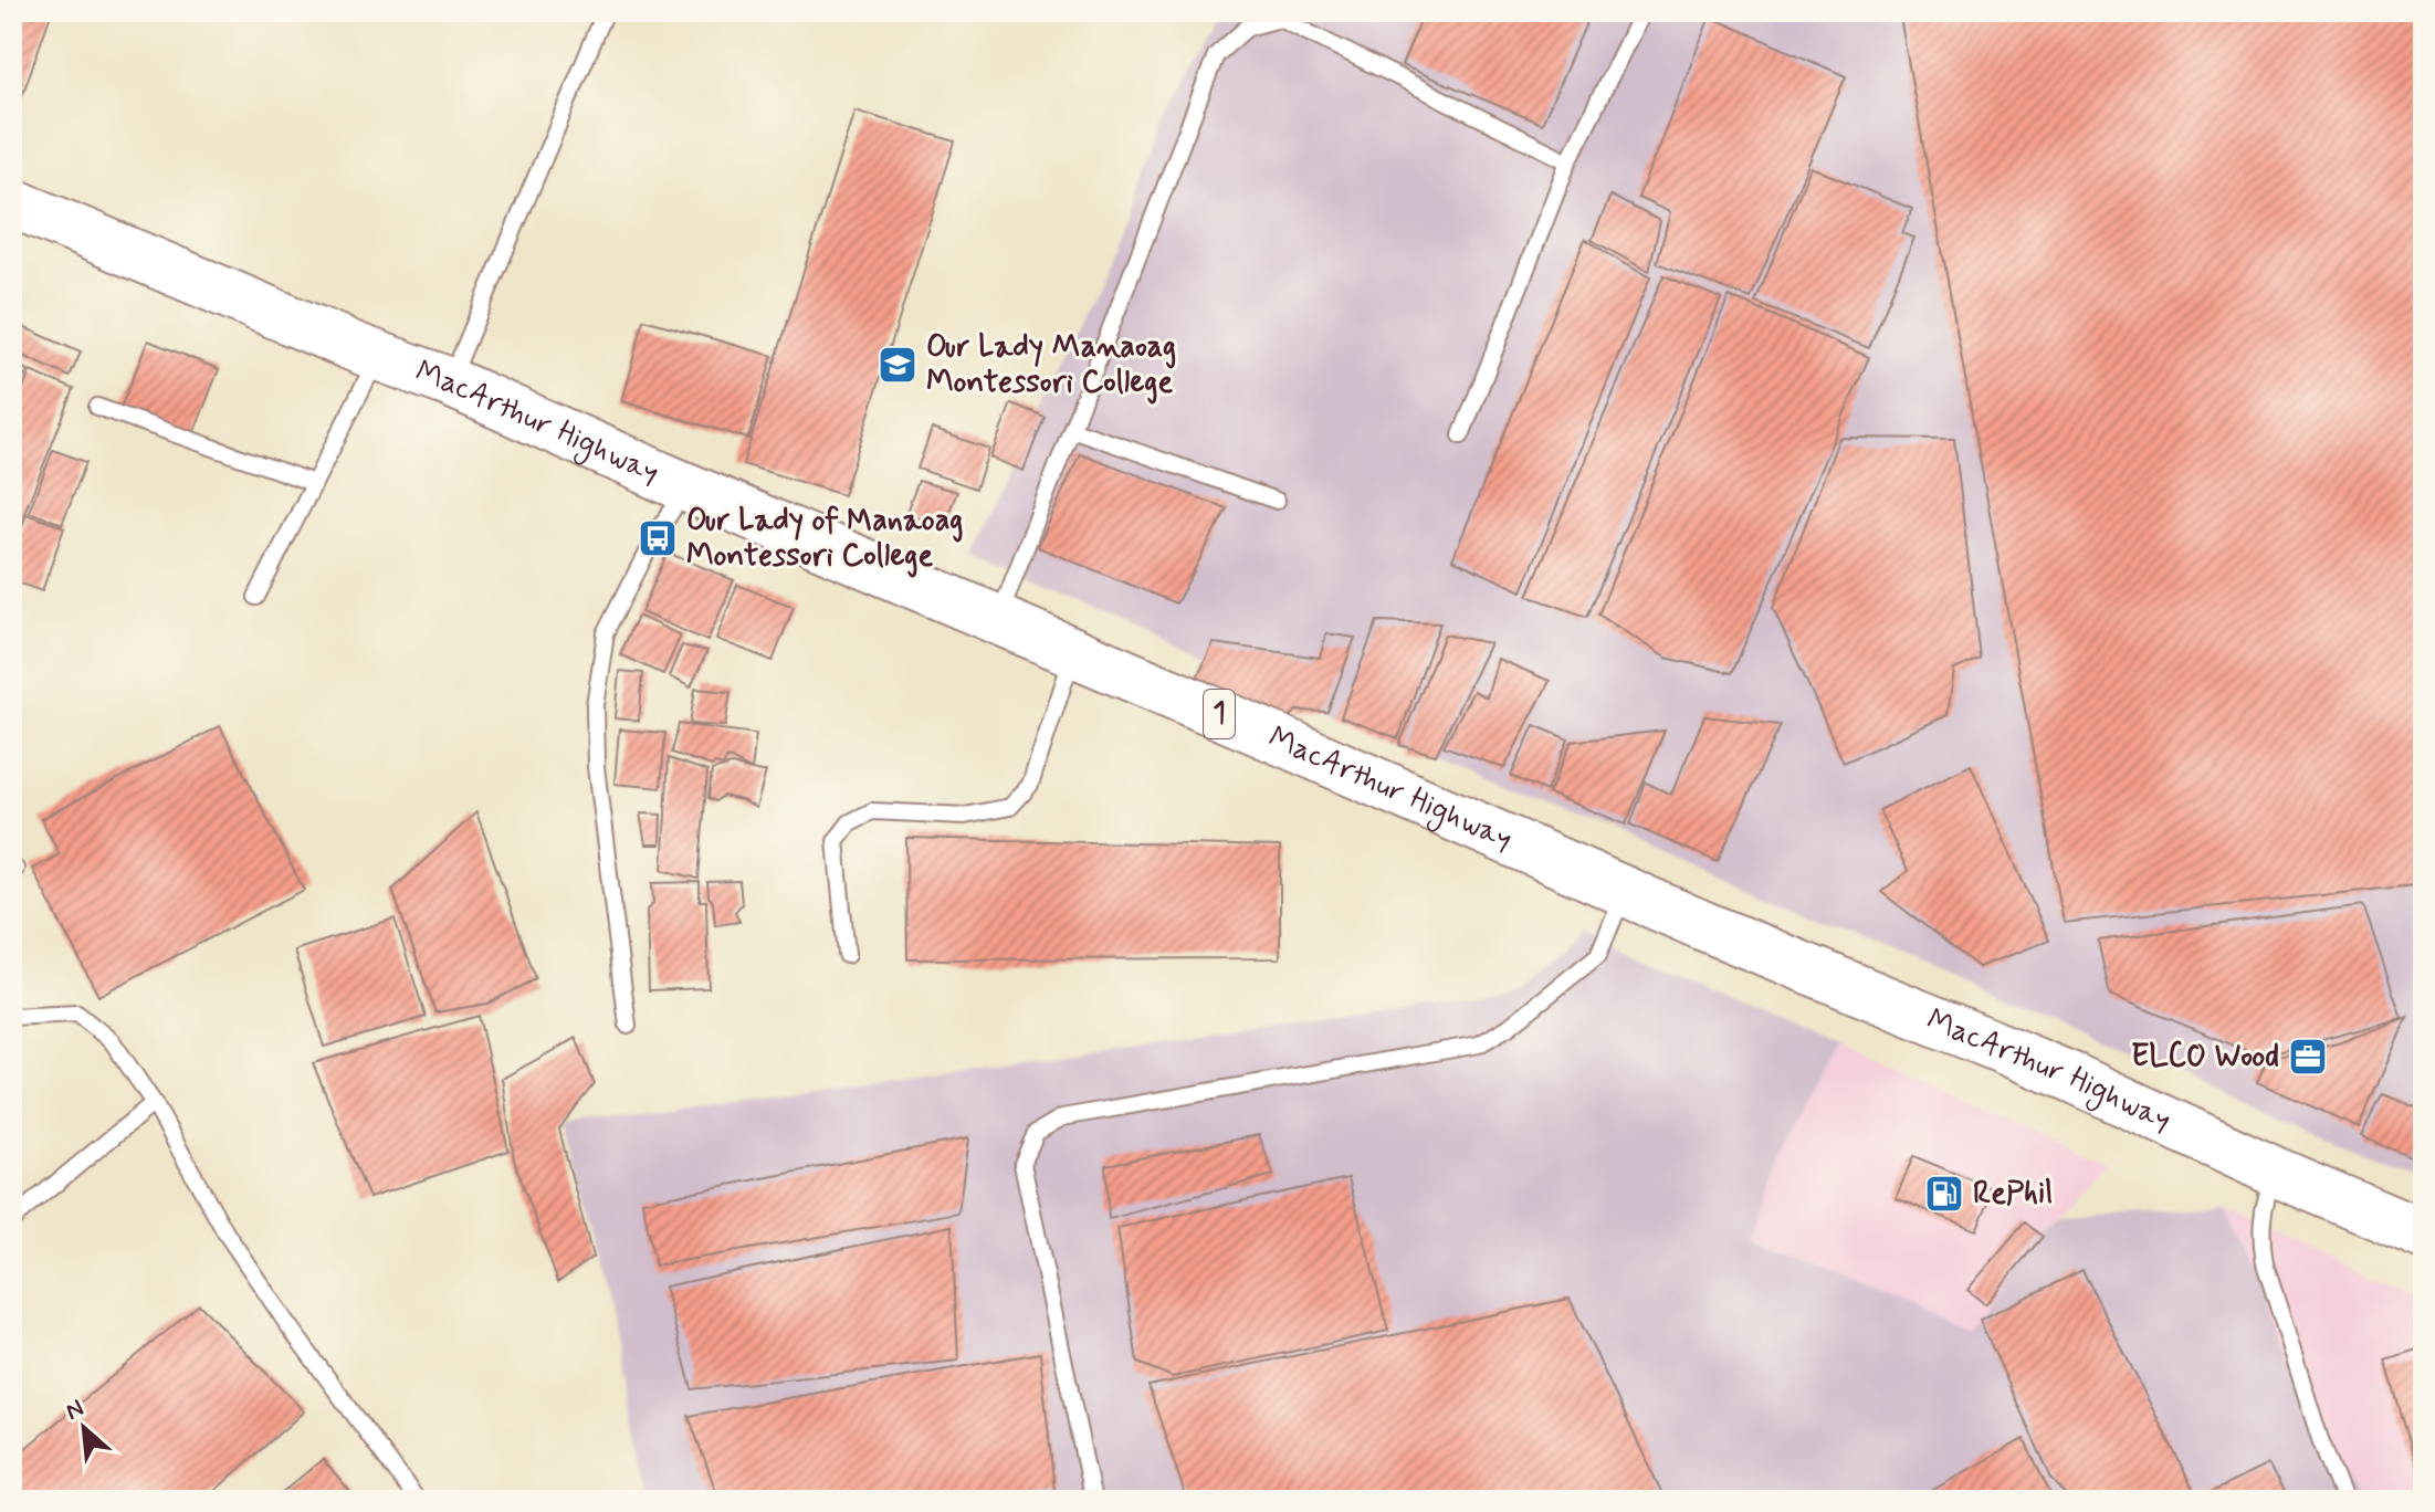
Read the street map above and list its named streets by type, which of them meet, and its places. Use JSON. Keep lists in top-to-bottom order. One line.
{"streets":{"highway":["MacArthur Highway","1"]},"places":{"school or university":["Our Lady Manaoag Montessori College"],"bus stop":["Our Lady of Manaoag Montessori College"],"office":["ELCO Wood"],"fuel station":["RePhil"]},"north":"top left"}
